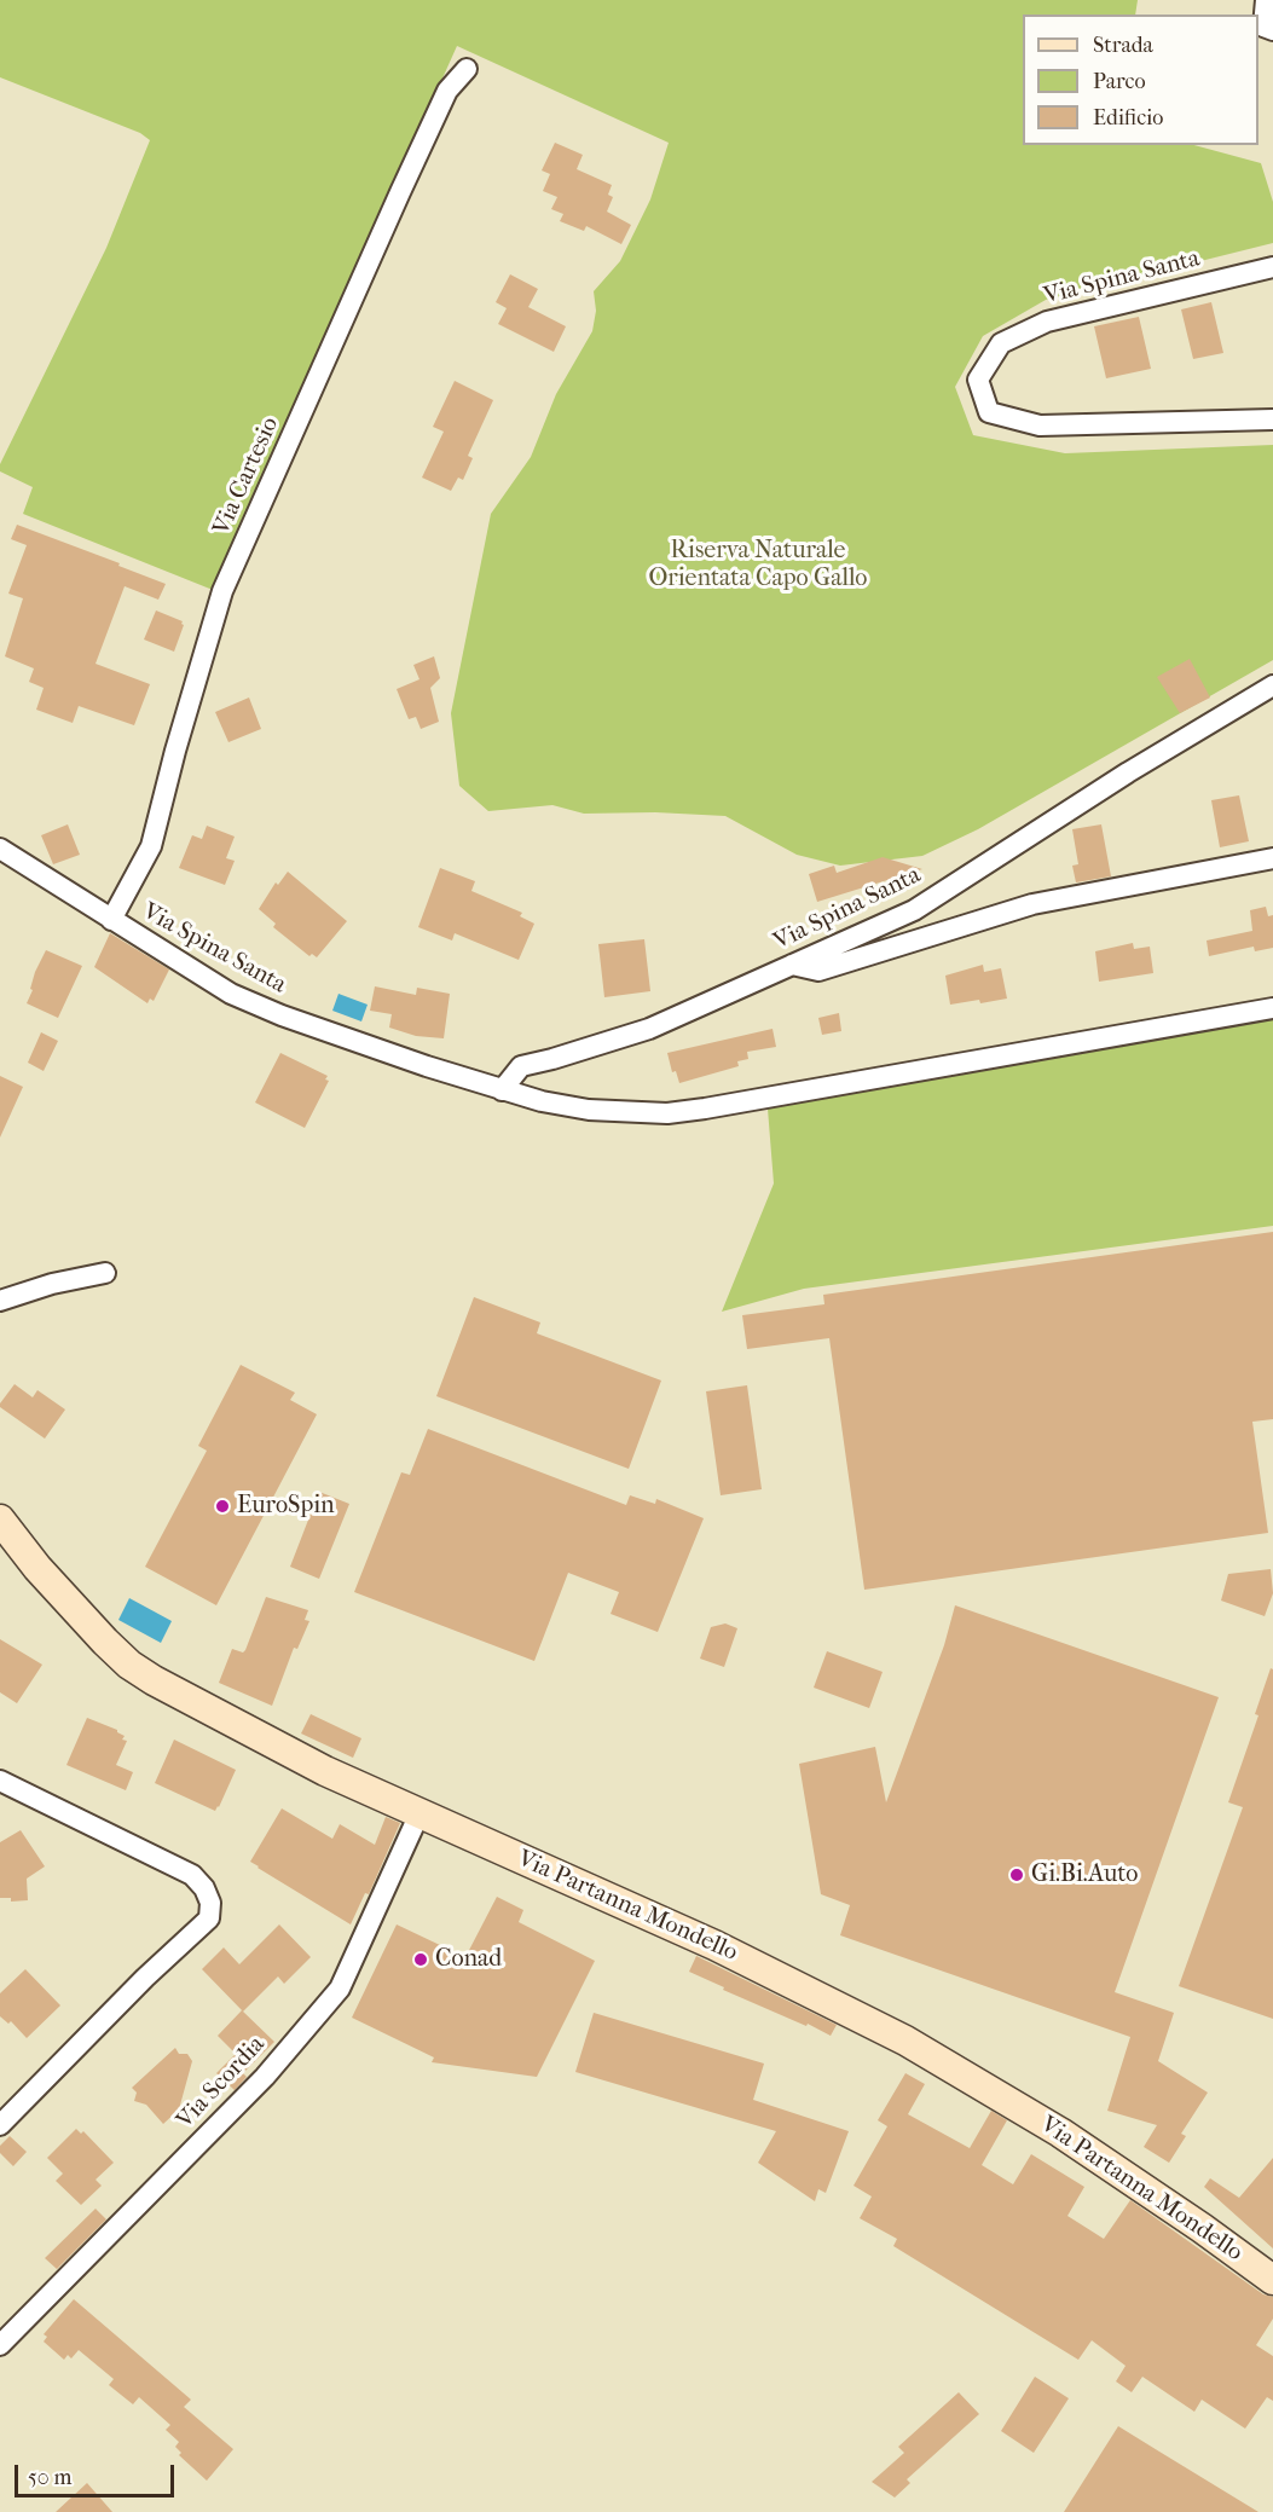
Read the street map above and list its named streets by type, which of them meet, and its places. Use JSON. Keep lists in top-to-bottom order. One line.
{"streets":{"main road":["Via Partanna Mondello"],"street":["Via Spina Santa","Via Cartesio","Via Scordia"]},"crossings":[["Via Spina Santa","Via Cartesio"],["Via Partanna Mondello","Via Scordia"]],"parks":["Riserva Naturale Orientata Capo Gallo"],"places":["EuroSpin","Gi.Bi.Auto","Conad"],"legend":["Strada","Parco","Edificio"],"scale_bar":"50 m"}
